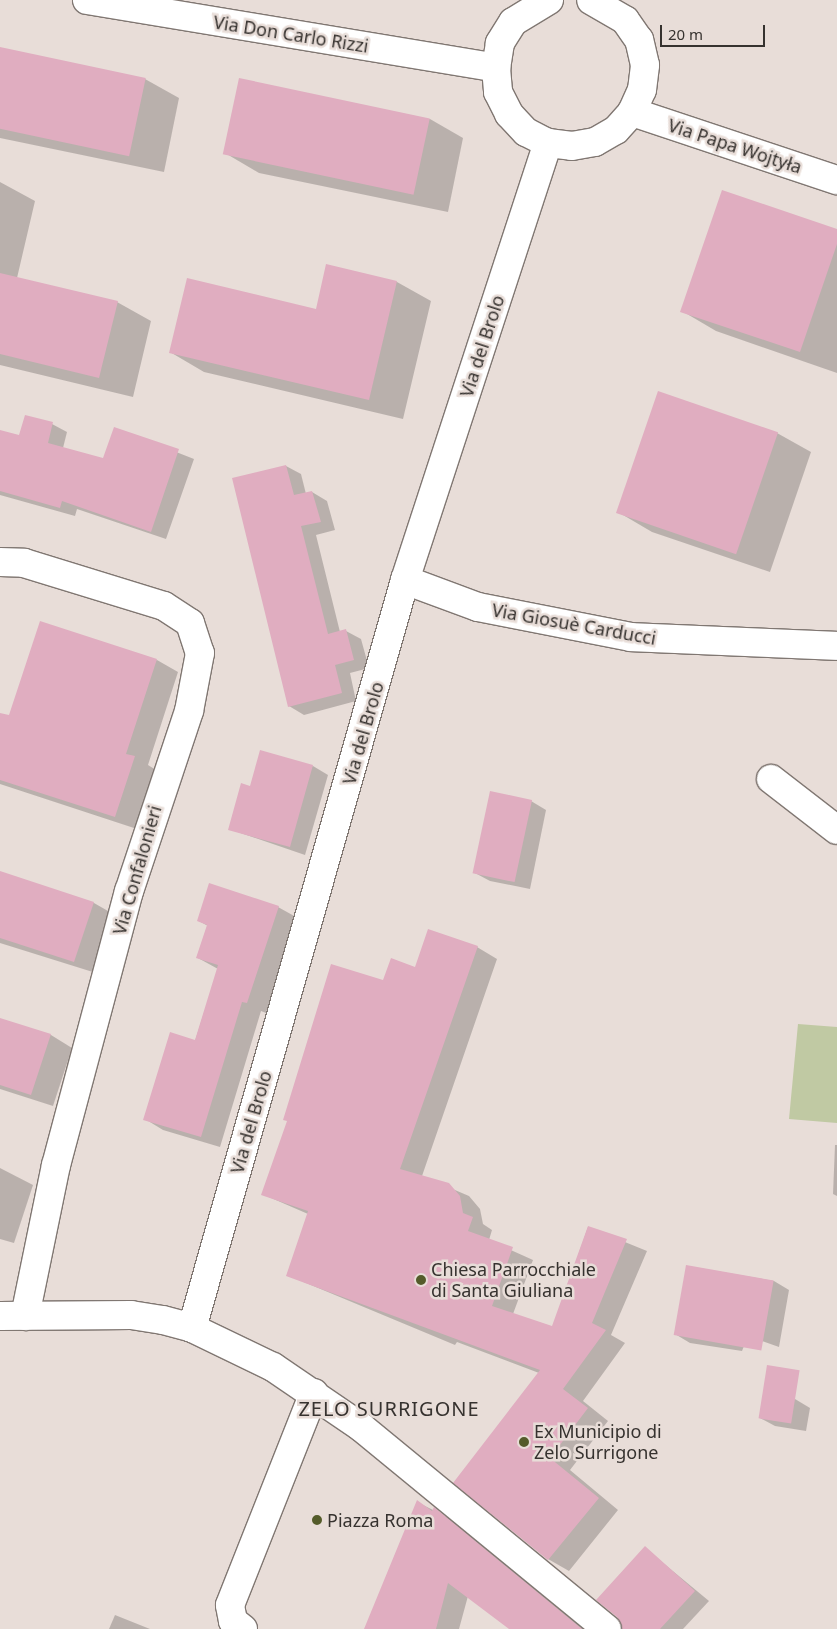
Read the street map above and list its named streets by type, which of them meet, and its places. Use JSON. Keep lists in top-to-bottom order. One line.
{"streets":{"street":["Via Don Carlo Rizzi","Via Papa Wojtyła","Via del Brolo","Via Giosuè Carducci","Via Confalonieri"]},"crossings":[["Via del Brolo","Via Giosuè Carducci"]],"districts":["ZELO SURRIGONE"],"places":["Chiesa Parrocchiale di Santa Giuliana","Ex Municipio di Zelo Surrigone","Piazza Roma"],"scale_bar":"20 m"}
